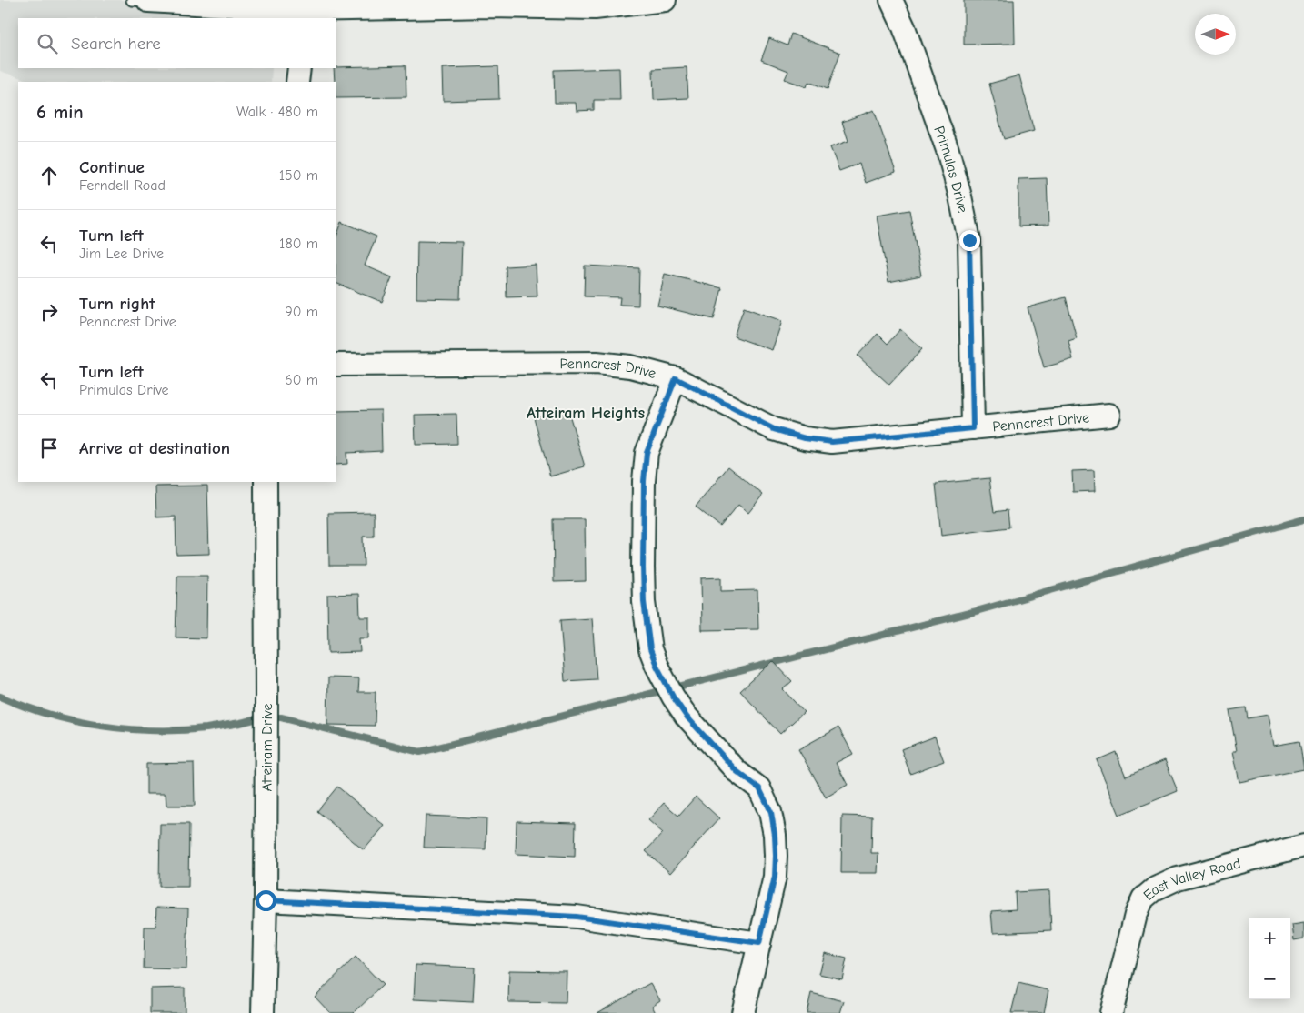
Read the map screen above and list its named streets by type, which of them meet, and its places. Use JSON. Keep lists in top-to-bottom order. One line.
{"streets":{"street":["Primulas Drive","Penncrest Drive","Atteiram Drive","East Valley Road"]},"crossings":[["Primulas Drive","Penncrest Drive"]],"districts":["Atteiram Heights"],"north":"right","page":{"search":"Search here","heading":["6 min","Walk · 480 m"],"list":[["Continue","Ferndell Road","150 m"],["Turn left","Jim Lee Drive","180 m"],["Turn right","Penncrest Drive","90 m"],["Turn left","Primulas Drive","60 m"],"Arrive at destination"],"map_buttons":["+","−"]}}
